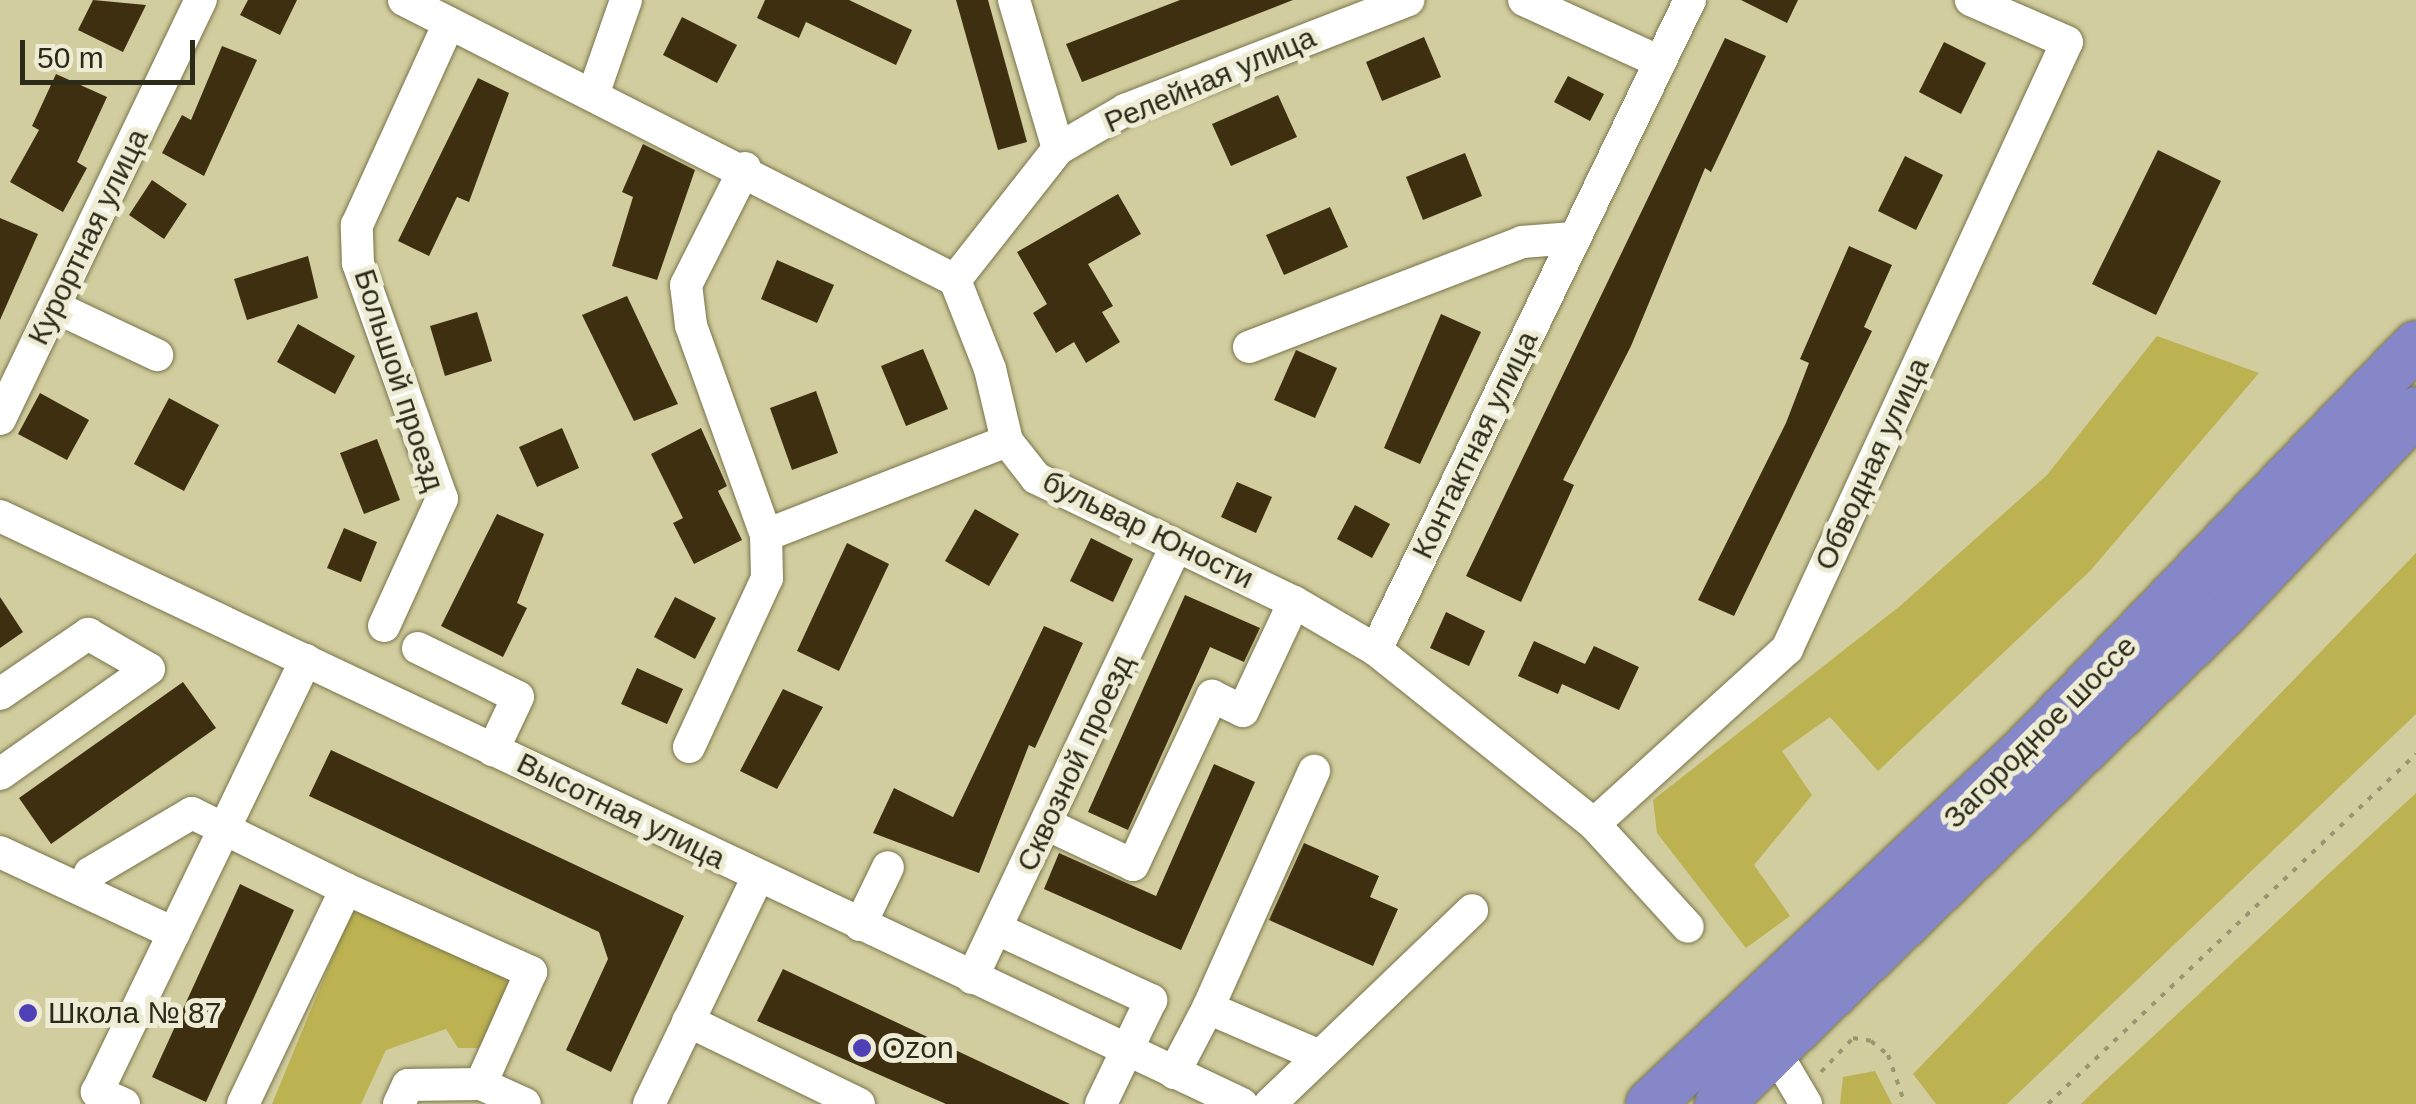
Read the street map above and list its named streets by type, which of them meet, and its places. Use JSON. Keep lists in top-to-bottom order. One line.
{"streets":{"highway":["Загородное шоссе"],"street":["Релейная улица","Курортная улица","Большой проезд","Контактная улица","Обводная улица","бульвар Юности","Сквозной проезд","Высотная улица"]},"crossings":[["Релейная улица","бульвар Юности"],["Контактная улица","бульвар Юности"],["Обводная улица","бульвар Юности"],["бульвар Юности","Сквозной проезд"],["Сквозной проезд","Высотная улица"]],"places":["Школа № 87","Ozon"],"scale_bar":"50 m"}
